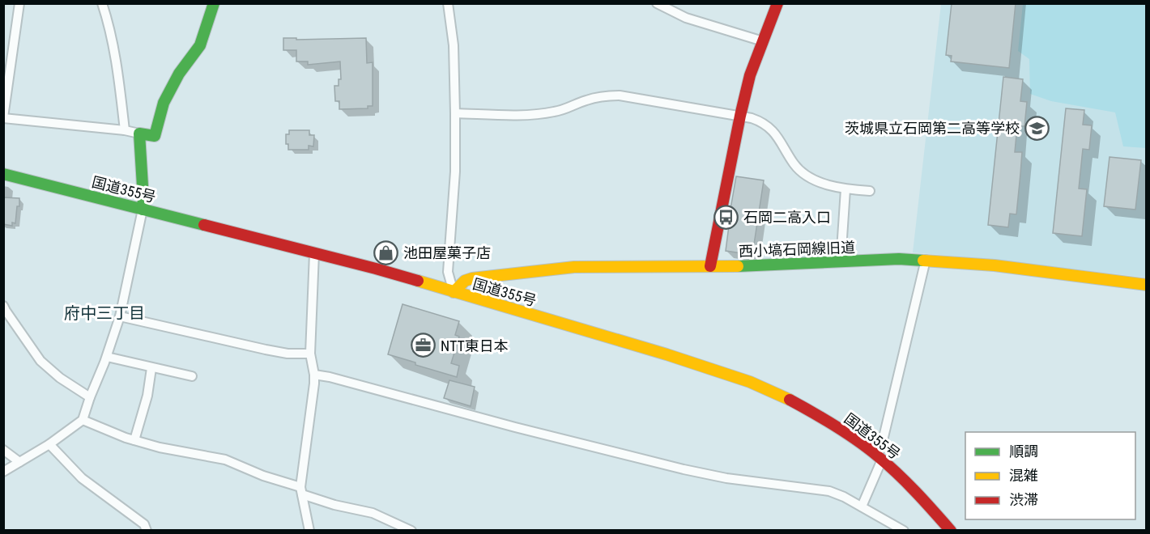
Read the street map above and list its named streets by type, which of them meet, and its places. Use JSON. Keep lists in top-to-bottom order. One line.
{"streets":{"main road":["国道355号","西小塙石岡線旧道"]},"crossings":[["国道355号","西小塙石岡線旧道"]],"districts":["府中三丁目"],"places":{"school or university":["茨城県立石岡第二高等学校"],"bus stop":["石岡二高入口"],"shop":["池田屋菓子店"],"office":["NTT東日本"]},"legend":["順調","混雑","渋滞"]}
